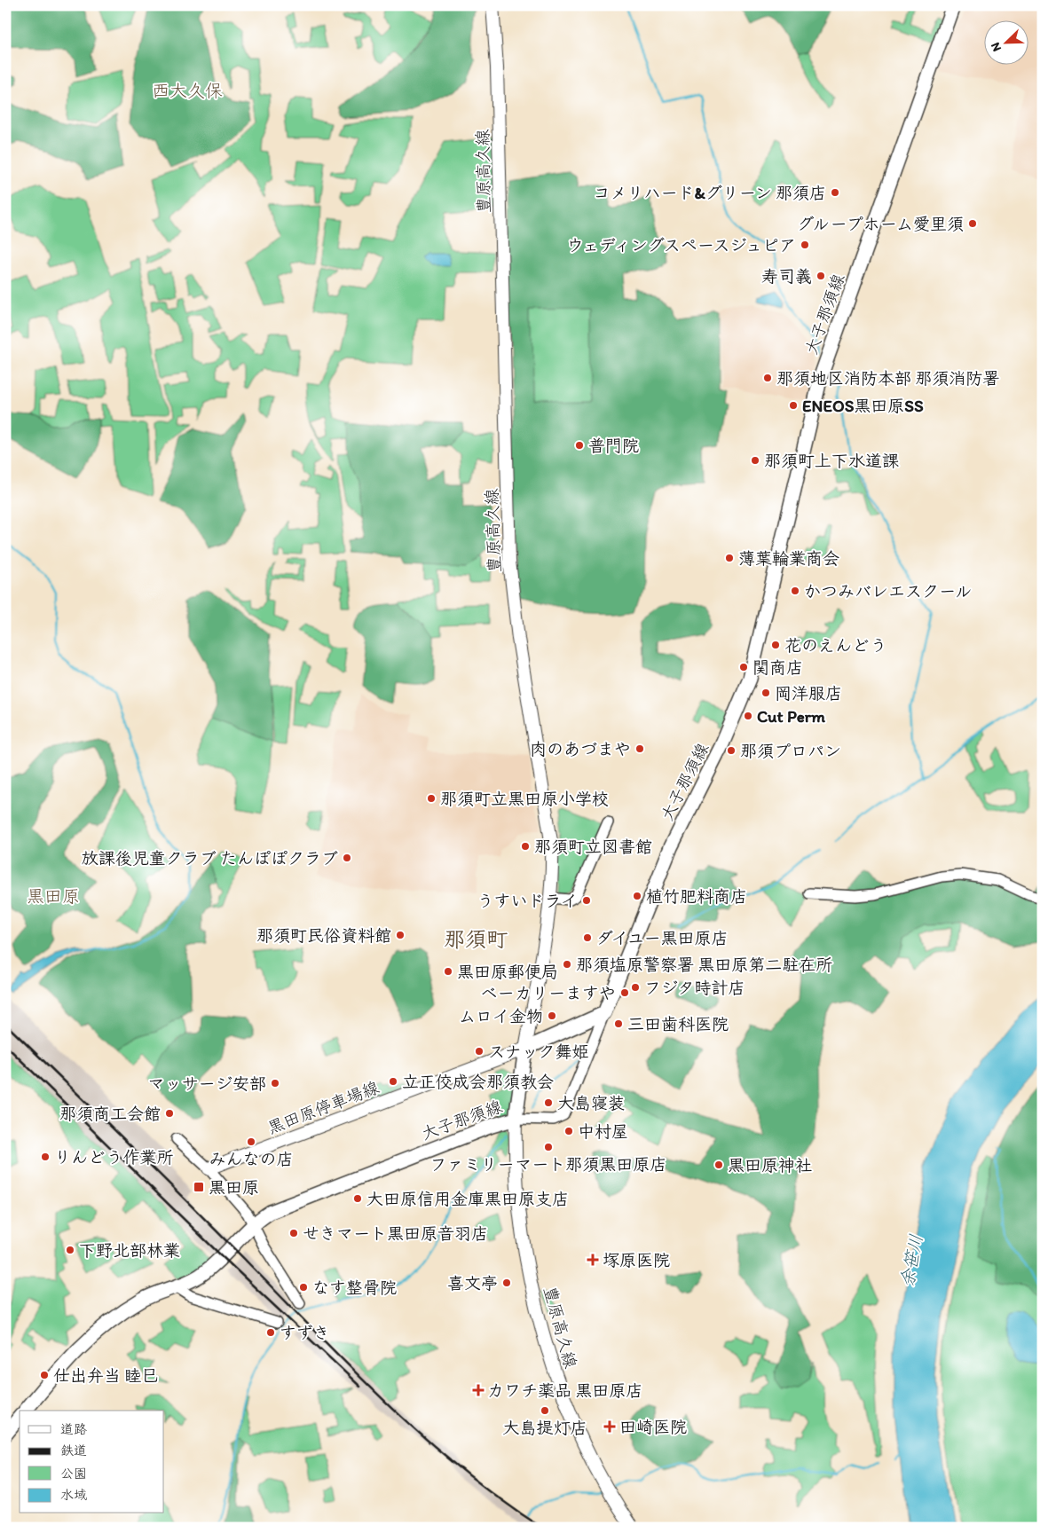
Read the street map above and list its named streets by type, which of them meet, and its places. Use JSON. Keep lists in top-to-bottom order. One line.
{"streets":{"main road":["豊原高久線","大子那須線","黒田原停車場線"]},"crossings":[["豊原高久線","大子那須線"],["豊原高久線","黒田原停車場線"],["大子那須線","黒田原停車場線"]],"districts":["西大久保","黒田原","那須町"],"water":["余笹川"],"places":{"other":["コメリハード&グリーン 那須店","グループホーム愛里須","ウェディングスペースジュピア","寿司義","那須地区消防本部 那須消防署","ENEOS黒田原SS","普門院","那須町上下水道課","薄葉輪業商会","かつみバレエスクール","花のえんどう","関商店","岡洋服店","Cut Perm","肉のあづまや","那須プロパン","那須町立黒田原小学校","那須町立図書館","放課後児童クラブ たんぽぽクラブ","植竹肥料商店","うすいドライ","那須町民俗資料館","ダイユー黒田原店","那須塩原警察署 黒田原第二駐在所","黒田原郵便局","フジタ時計店","ベーカリーますや","ムロイ金物","三田歯科医院","スナック舞姫","立正佼成会那須教会","マッサージ安部","大島寝装","那須商工会館","中村屋","みんなの店","ファミリーマート那須黒田原店","りんどう作業所","黒田原神社","大田原信用金庫黒田原支店","せきマート黒田原音羽店","下野北部林業","喜文亭","なす整骨院","すずき","仕出弁当 睦巳","大島提灯店"],"transit":["黒田原"],"health":["塚原医院","カワチ薬品 黒田原店","田崎医院"]},"legend":["道路","鉄道","公園","水域"],"north":"bottom left"}
